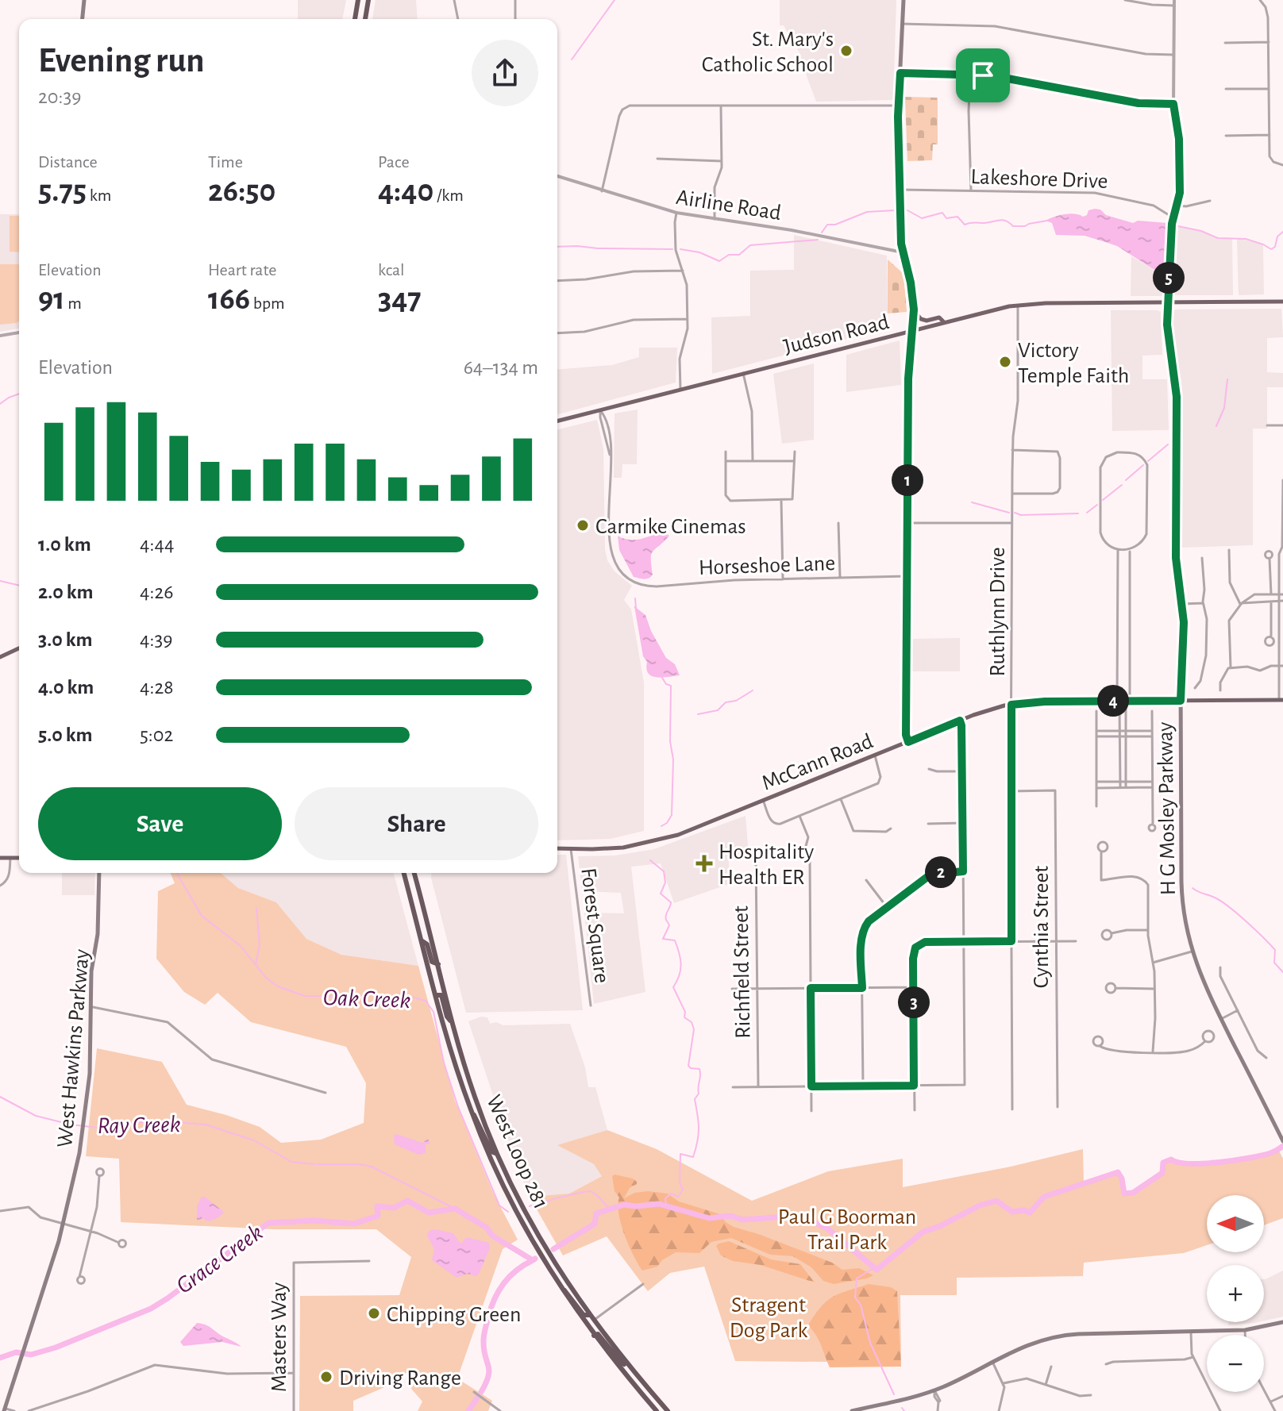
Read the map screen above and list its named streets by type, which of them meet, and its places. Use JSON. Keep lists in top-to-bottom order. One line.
{"streets":{"highway":["West Loop 281"],"main road":["Judson Road","McCann Road","H G Mosley Parkway","West Hawkins Parkway"],"street":["Lakeshore Drive","Airline Road","Horseshoe Lane","Ruthlynn Drive","Forest Square","Cynthia Street","Richfield Street","Masters Way"]},"crossings":[["Judson Road","Horseshoe Lane"],["Judson Road","Ruthlynn Drive"],["Judson Road","H G Mosley Parkway"],["Ruthlynn Drive","McCann Road"],["Ruthlynn Drive","Cynthia Street"],["McCann Road","H G Mosley Parkway"],["McCann Road","Forest Square"]],"water":["Oak Creek","Ray Creek","Grace Creek"],"parks":["Paul G Boorman Trail Park","Stragent Dog Park"],"places":{"other":["St. Mary's Catholic School","Victory Temple Faith","Carmike Cinemas","Chipping Green","Driving Range"],"health":["Hospitality Health ER"]},"north":"left","page":{"heading":["Evening run","20:39"],"stats":[["Distance","5.75 km"],["Time","26:50"],["Pace","4:40 /km"],["Elevation","91 m"],["Heart rate","166 bpm"],["kcal","347"]],"pins":["5","1","4","2","3"],"chart":["Elevation","64–134 m"],"list":[{"name":"1.0 km","note":"4:44"},{"name":"2.0 km","note":"4:26"},{"name":"3.0 km","note":"4:39"},{"name":"4.0 km","note":"4:28"},{"name":"5.0 km","note":"5:02"}],"buttons":["Save","Share"],"map_buttons":["+","−"]}}
